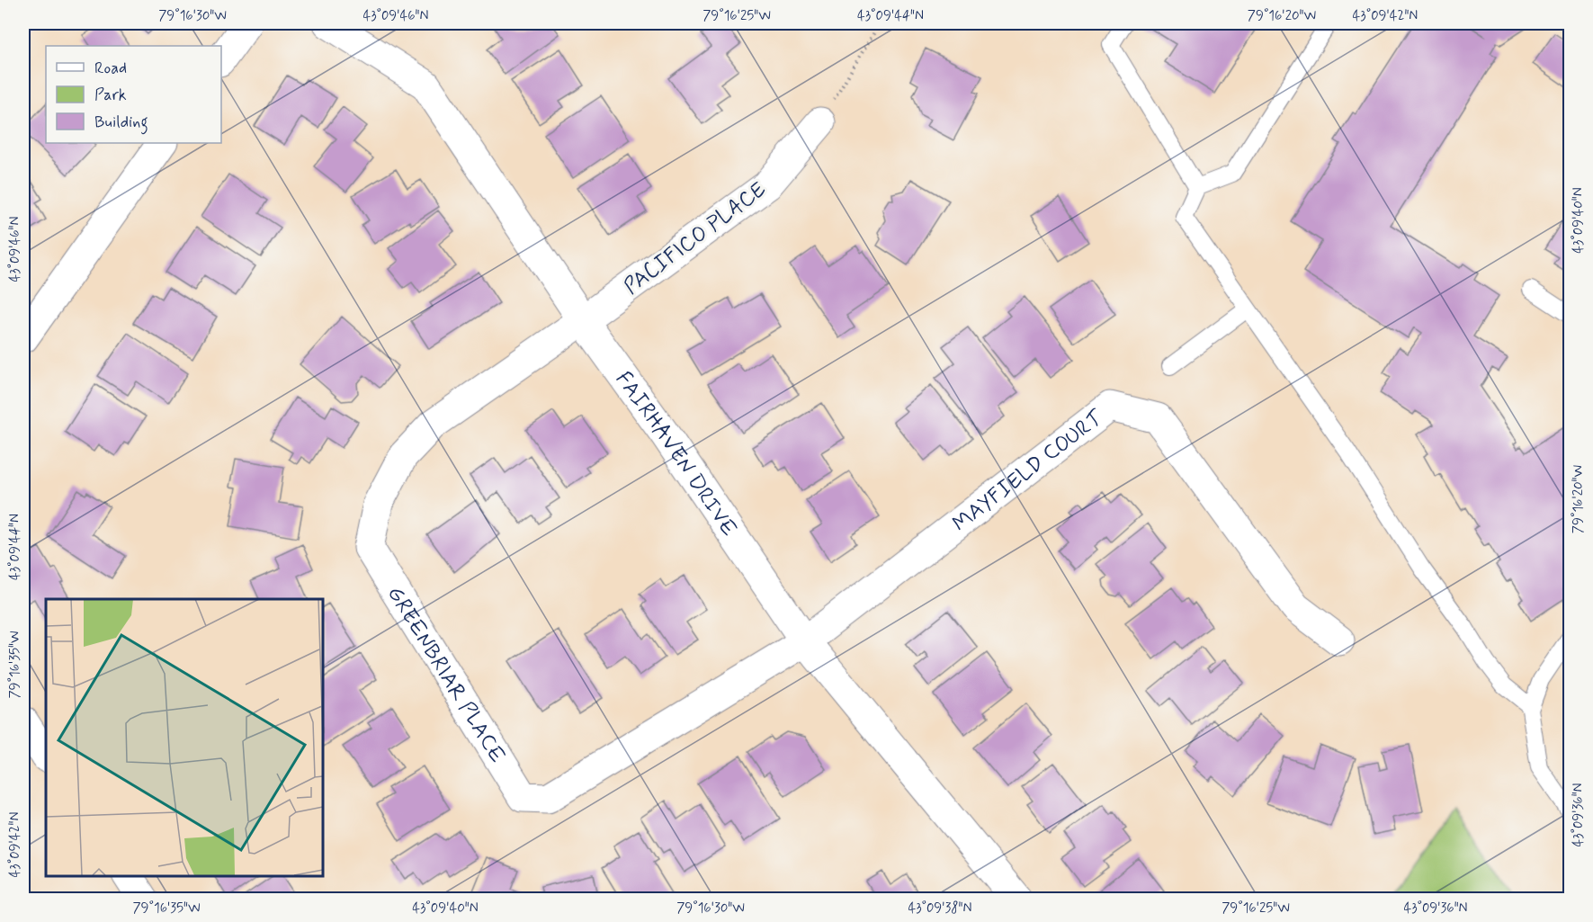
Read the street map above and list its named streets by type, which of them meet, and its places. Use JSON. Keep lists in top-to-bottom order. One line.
{"streets":{"street":["PACIFICO PLACE","FAIRHAVEN DRIVE","MAYFIELD COURT","GREENBRIAR PLACE"]},"crossings":[["PACIFICO PLACE","FAIRHAVEN DRIVE"],["PACIFICO PLACE","GREENBRIAR PLACE"],["FAIRHAVEN DRIVE","MAYFIELD COURT"],["FAIRHAVEN DRIVE","GREENBRIAR PLACE"],["MAYFIELD COURT","GREENBRIAR PLACE"]],"legend":["Road","Park","Building"],"coordinates":["79°16'30\"W","43°09'46\"N","79°16'25\"W","43°09'44\"N","79°16'20\"W","43°09'42\"N","43°09'40\"N","79°16'35\"W","43°09'36\"N","43°09'38\"N"]}
